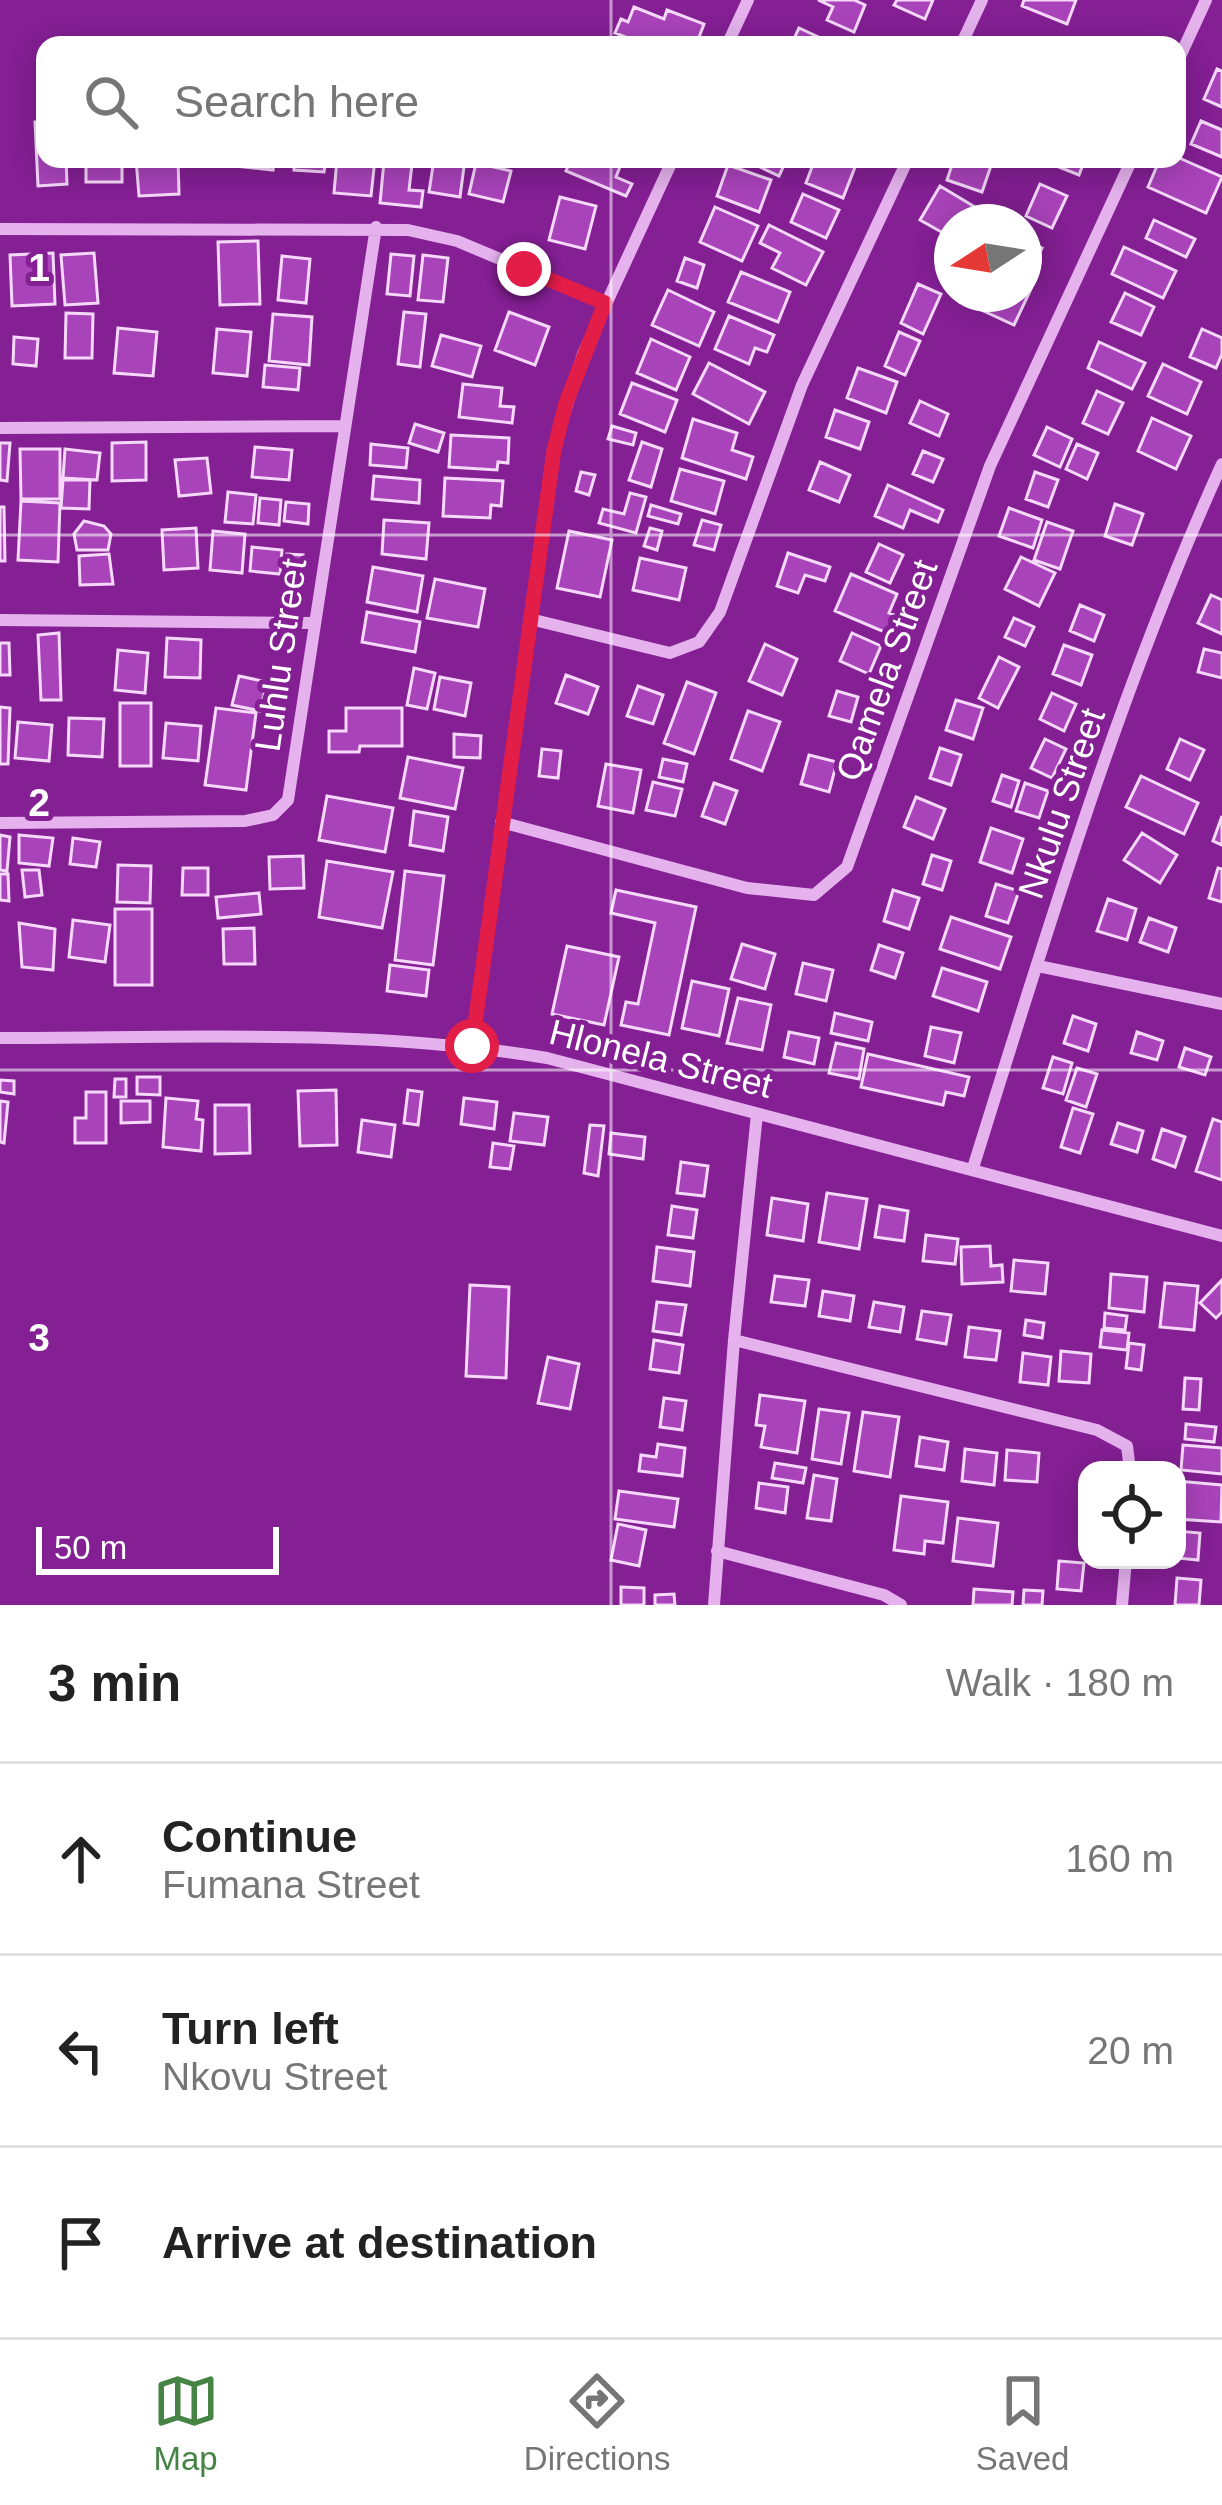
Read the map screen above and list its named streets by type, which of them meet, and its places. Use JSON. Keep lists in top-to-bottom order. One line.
{"streets":{"street":["Luhlu Street","Qamela Street","Nkulu Street","Hlonela Street"]},"crossings":[["Nkulu Street","Hlonela Street"]],"scale_bar":"50 m","north":"left","page":{"search":"Search here","scale":"50 m","heading":["3 min","Walk · 180 m"],"list":[["Continue","Fumana Street","160 m"],["Turn left","Nkovu Street","20 m"],"Arrive at destination"],"nav":["Map","Directions","Saved"]},"grid":{"rows":["1","2","3"]}}
